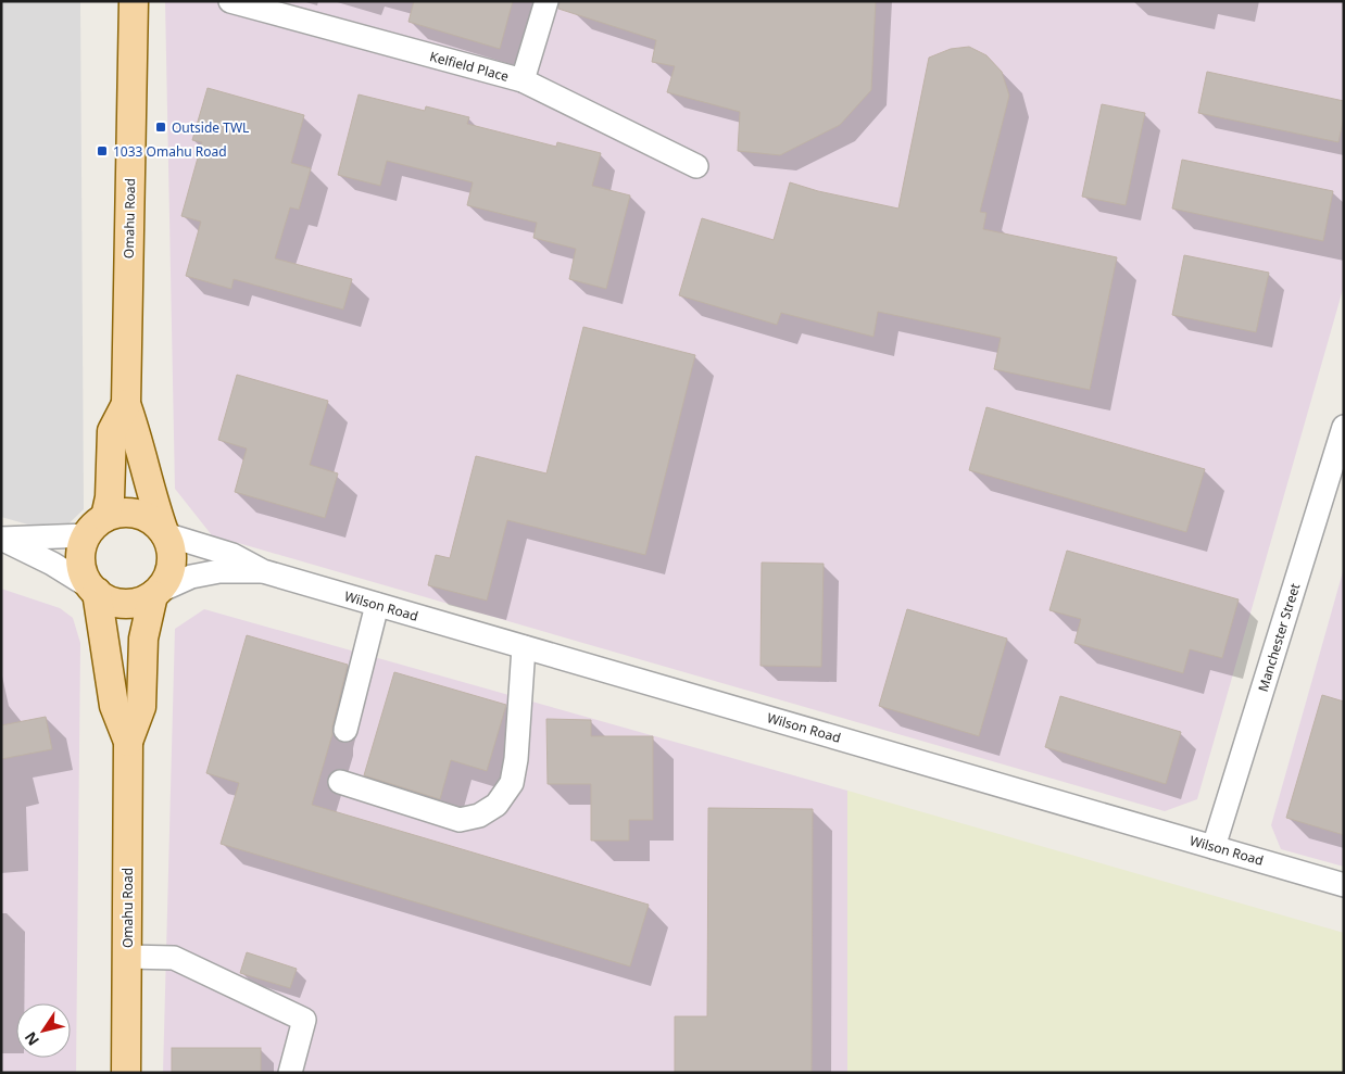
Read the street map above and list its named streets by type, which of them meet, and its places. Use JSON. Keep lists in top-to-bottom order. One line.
{"streets":{"main road":["Omahu Road"],"street":["Kelfield Place","Wilson Road","Manchester Street"]},"crossings":[["Omahu Road","Wilson Road"],["Wilson Road","Manchester Street"]],"places":{"transit":["Outside TWL","1033 Omahu Road"]},"north":"bottom left"}
